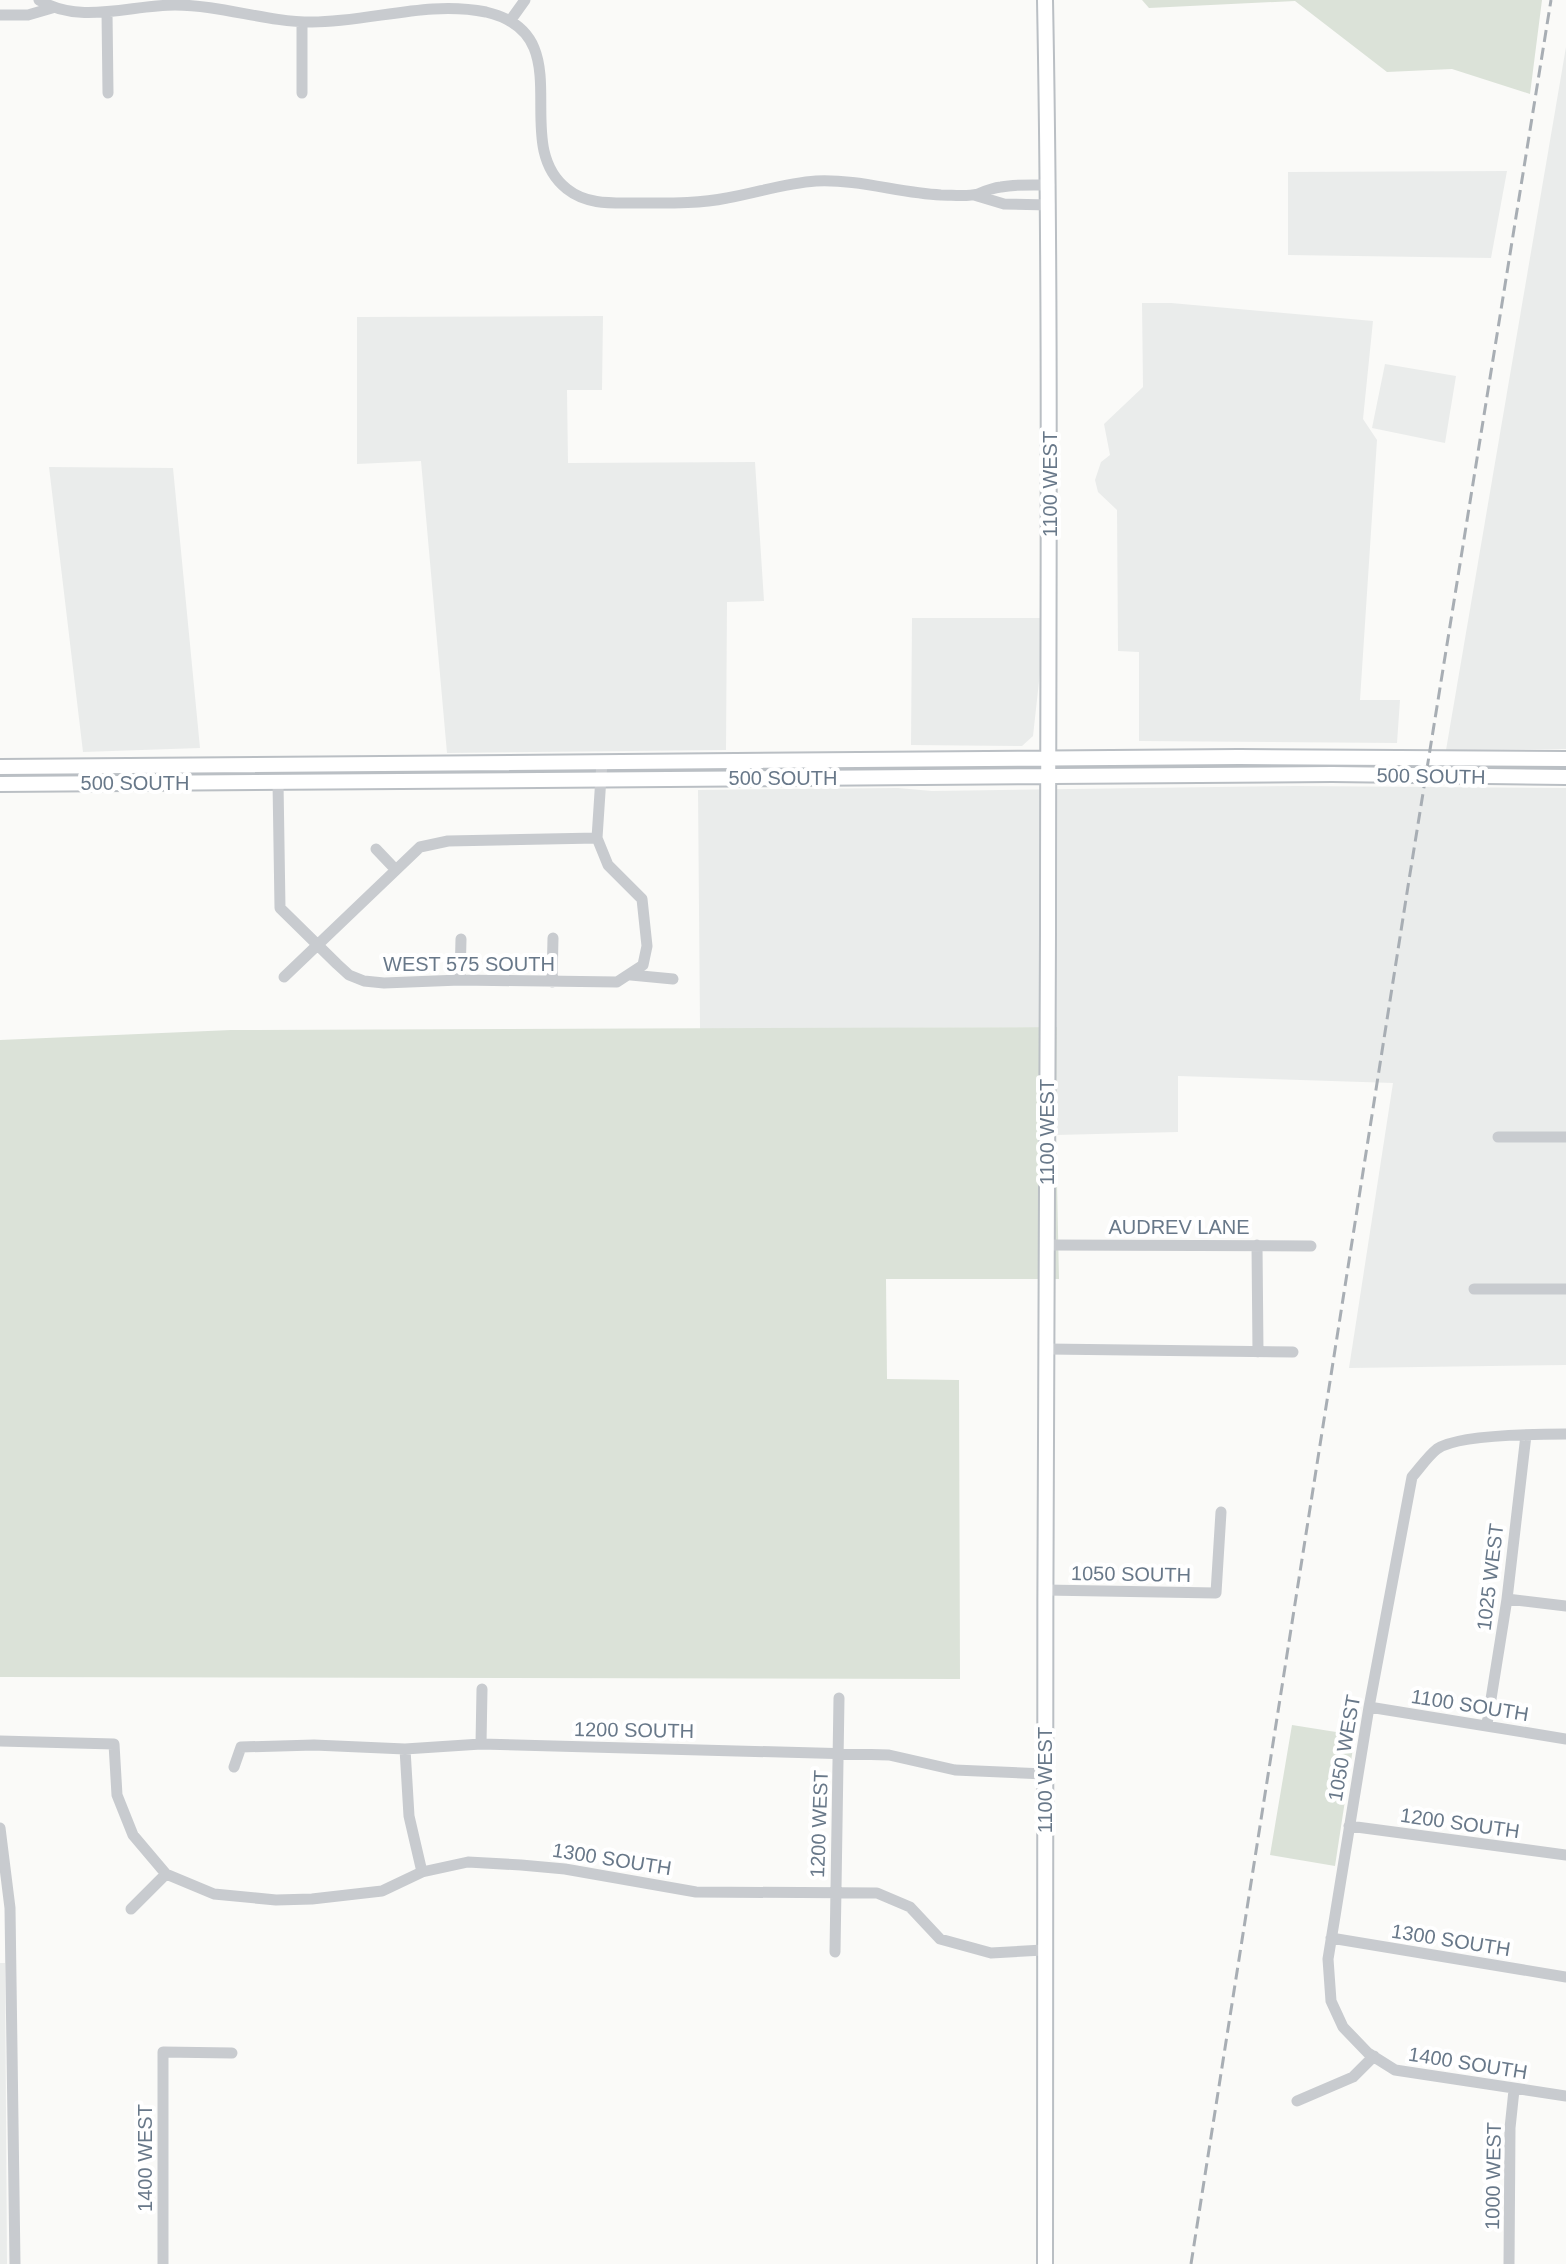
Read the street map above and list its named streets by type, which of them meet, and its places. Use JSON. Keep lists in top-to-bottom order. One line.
{"streets":{"main road":["1100 WEST","500 SOUTH"],"street":["WEST 575 SOUTH","AUDREV LANE","1050 SOUTH","1025 WEST","1100 SOUTH","1200 SOUTH","1050 WEST","1200 WEST","1300 SOUTH","1400 SOUTH","1400 WEST","1000 WEST"]},"crossings":[["1100 WEST","500 SOUTH"],["1100 WEST","AUDREV LANE"],["1100 WEST","1050 SOUTH"],["1100 WEST","1200 SOUTH"],["1100 WEST","1300 SOUTH"],["500 SOUTH","WEST 575 SOUTH"],["1025 WEST","1100 SOUTH"],["1025 WEST","1050 WEST"],["1100 SOUTH","1050 WEST"],["1200 SOUTH","1050 WEST"],["1200 SOUTH","1200 WEST"],["1050 WEST","1300 SOUTH"],["1050 WEST","1400 SOUTH"],["1200 WEST","1300 SOUTH"],["1400 SOUTH","1000 WEST"]]}
